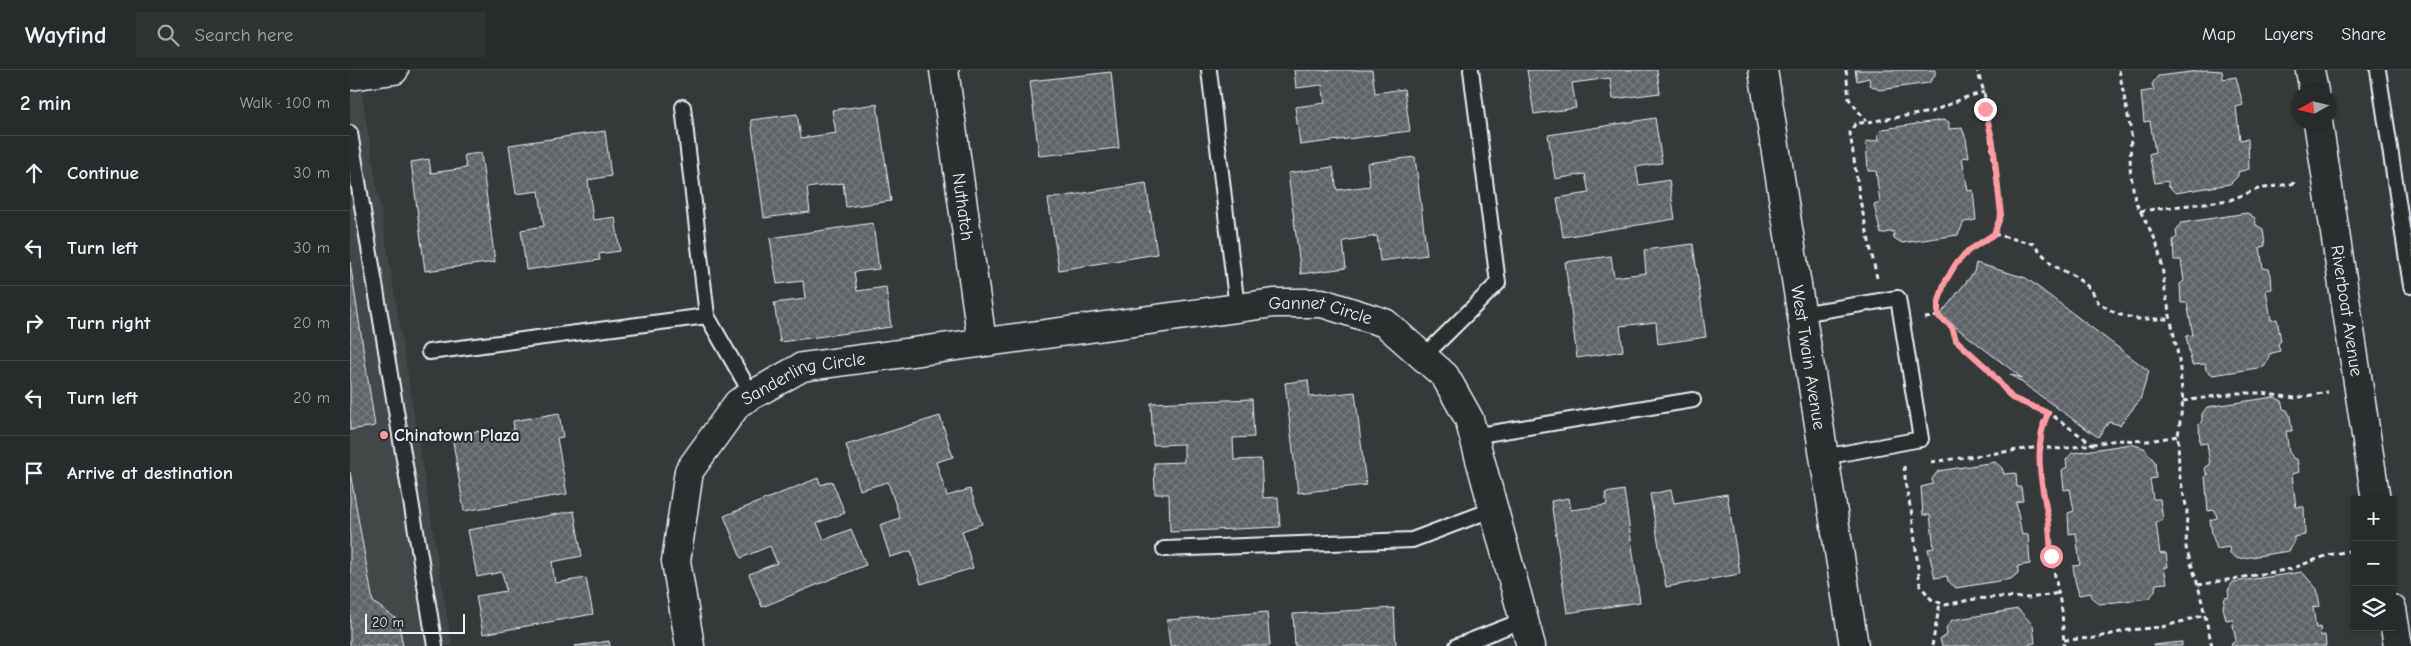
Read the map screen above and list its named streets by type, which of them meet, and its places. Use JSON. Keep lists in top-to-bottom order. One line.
{"streets":{"street":["Nuthatch","Riverboat Avenue","Gannet Circle","West Twain Avenue","Sanderling Circle"]},"crossings":[["Nuthatch","Gannet Circle"],["Nuthatch","Sanderling Circle"],["Gannet Circle","Sanderling Circle"]],"places":["Chinatown Plaza"],"scale_bar":"20 m","north":"left","page":{"header":"Wayfind","search":"Search here","nav":["Map","Layers","Share"],"heading":["2 min","Walk · 100 m"],"list":[["Continue","30 m"],["Turn left","30 m"],["Turn right","20 m"],["Turn left","20 m"],"Arrive at destination"],"map_buttons":["+","−"],"scale":"20 m"}}
